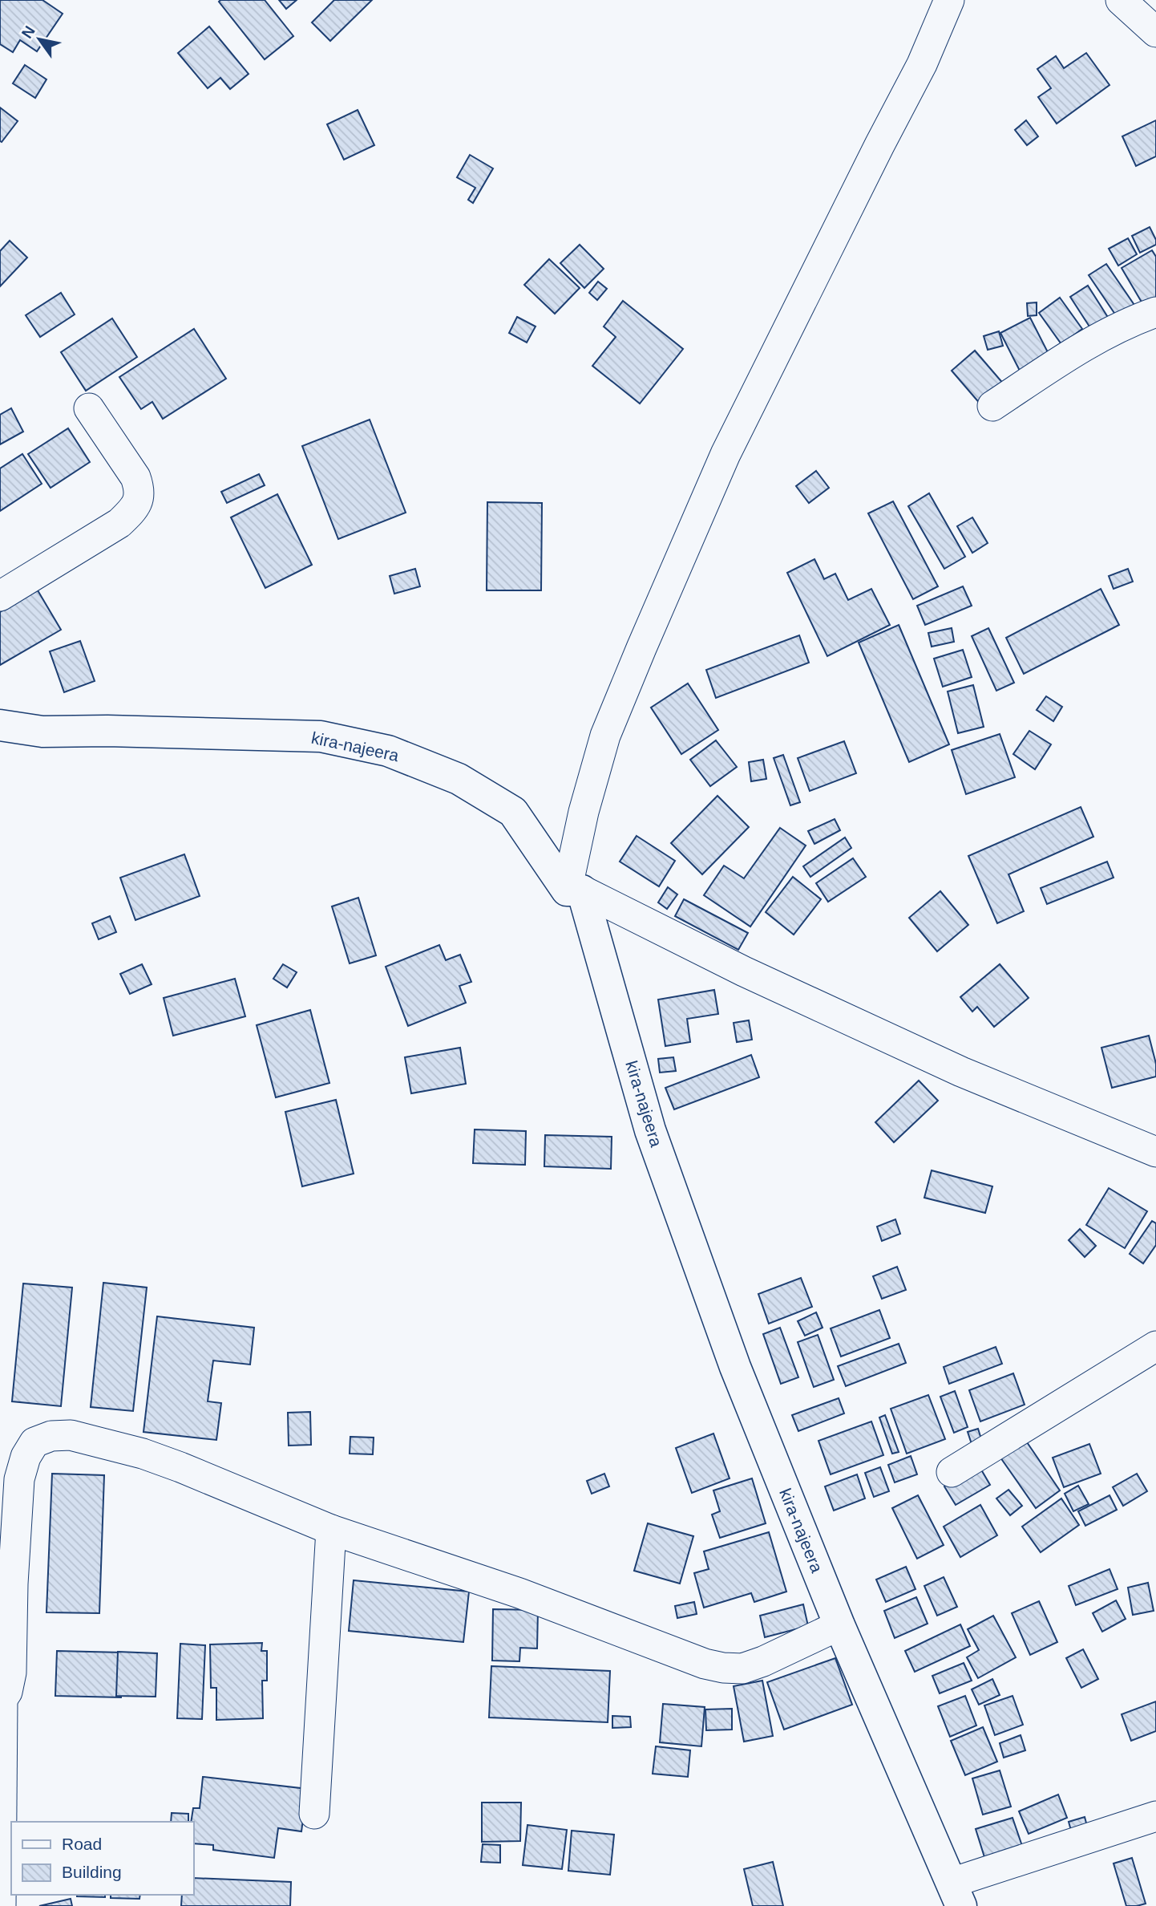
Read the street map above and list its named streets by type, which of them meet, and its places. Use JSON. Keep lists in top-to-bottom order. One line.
{"streets":{"street":["kira-najeera"]},"legend":["Road","Building"],"north":"top left"}
